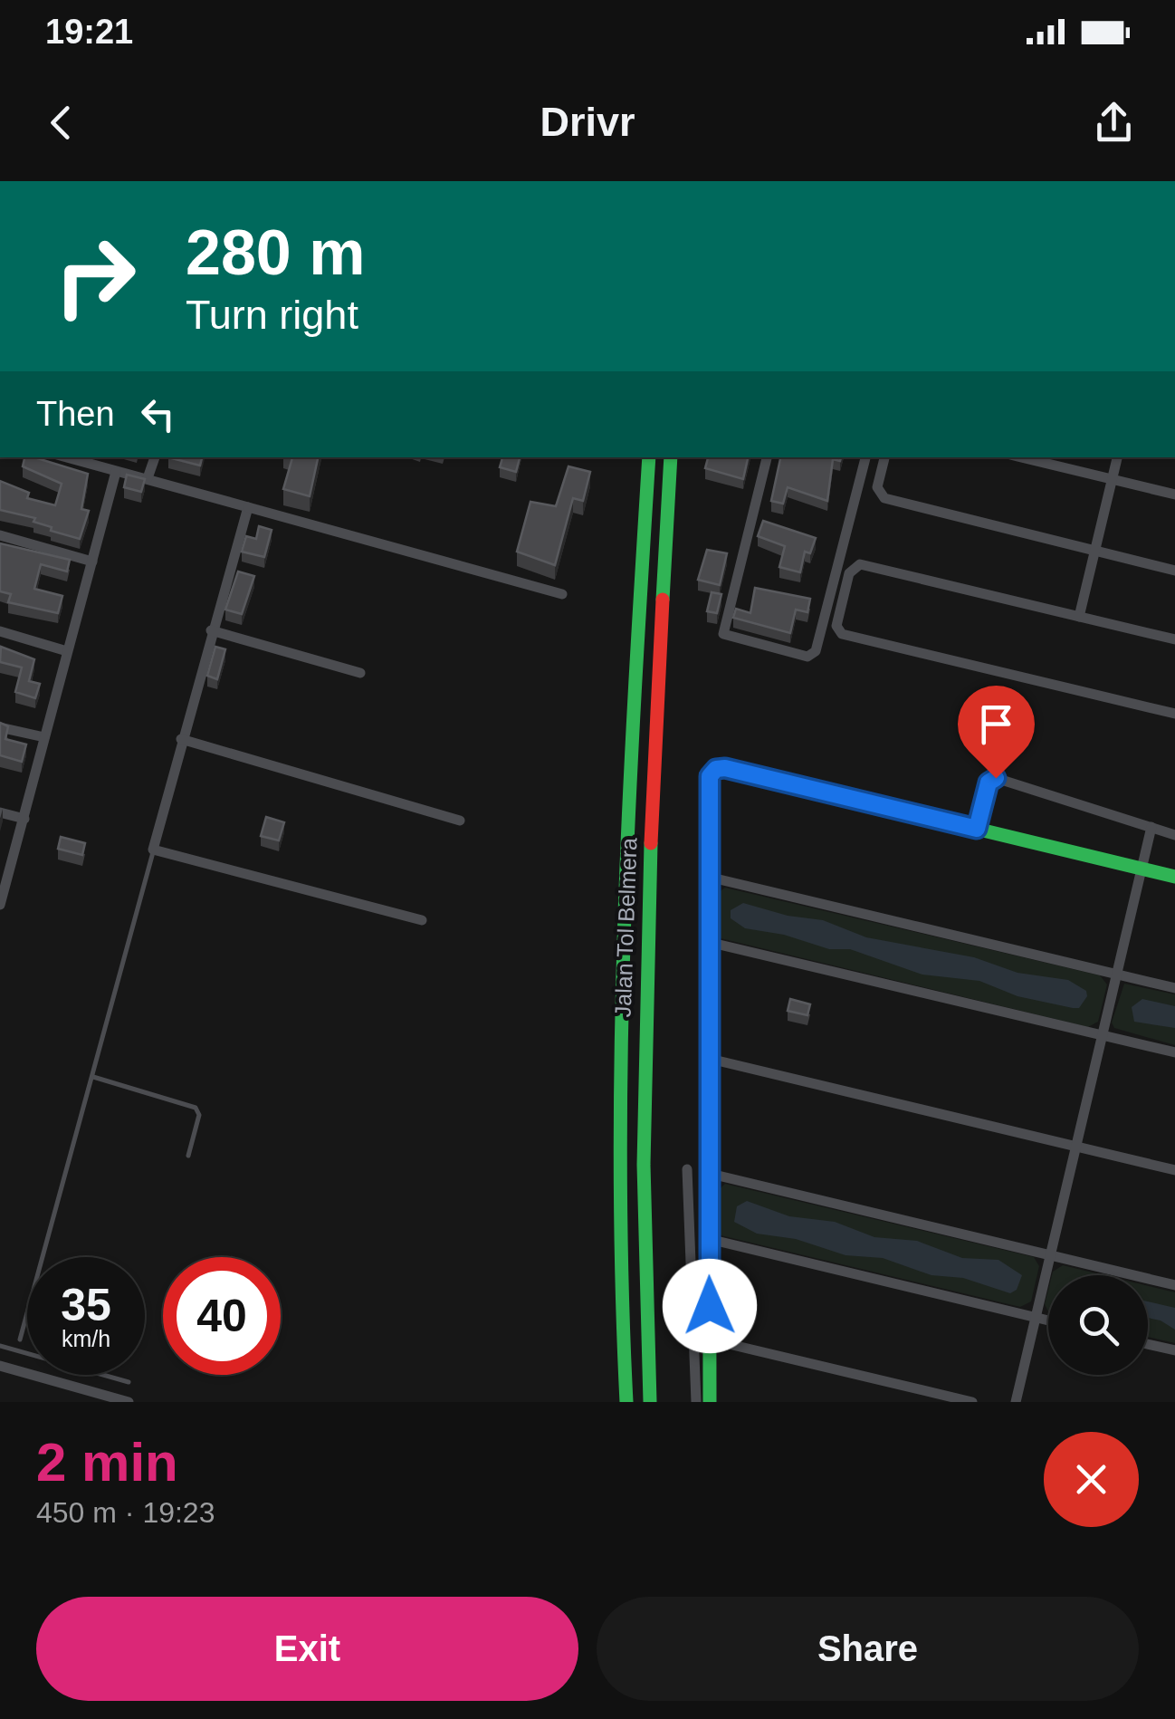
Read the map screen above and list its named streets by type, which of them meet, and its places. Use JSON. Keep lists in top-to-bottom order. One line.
{"streets":{"main road":["Jalan Tol Belmera"]},"page":{"status":"19:21","header":"Drivr","turn":["280 m","Turn right"],"then":"Then","speed":"35 km/h","limit":"40","heading":["2 min","450 m · 19:23"],"buttons":["Exit","Share"]}}
